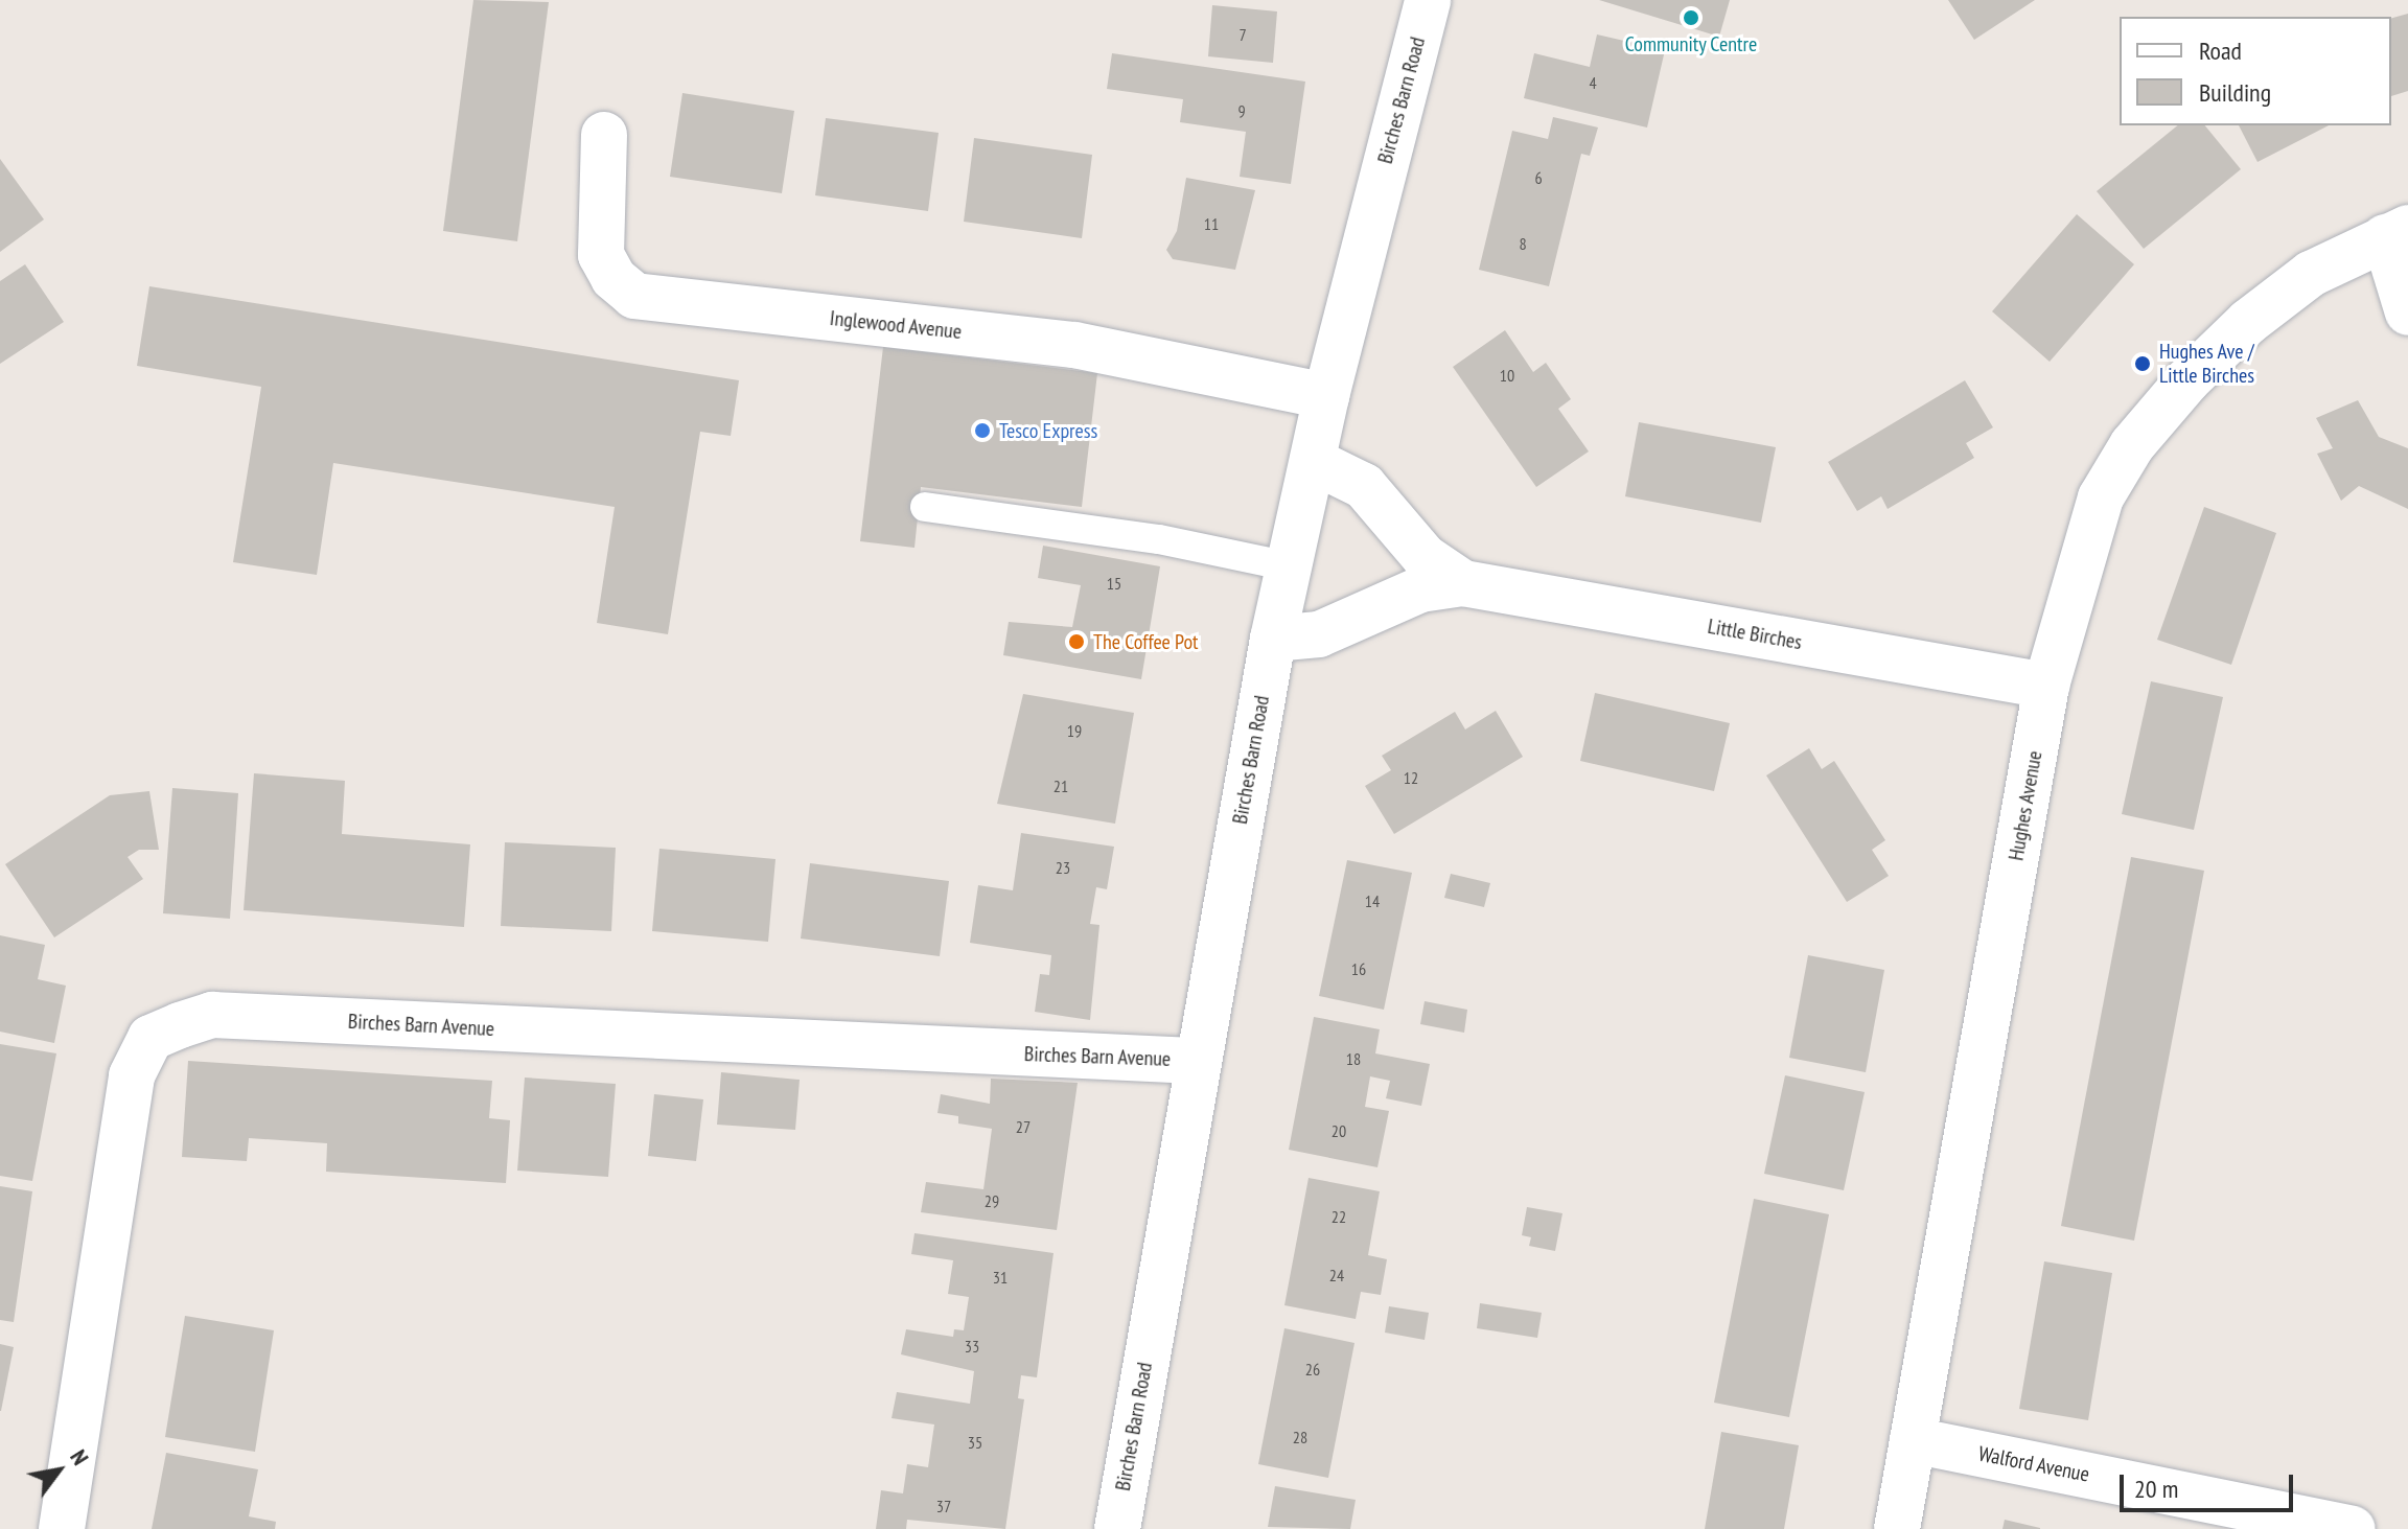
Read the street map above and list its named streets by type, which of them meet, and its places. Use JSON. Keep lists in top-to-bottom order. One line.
{"streets":{"street":["Birches Barn Road","Inglewood Avenue","Little Birches","Hughes Avenue","Birches Barn Avenue","Walford Avenue"]},"crossings":[["Birches Barn Road","Inglewood Avenue"],["Birches Barn Road","Little Birches"],["Birches Barn Road","Birches Barn Avenue"],["Little Birches","Hughes Avenue"],["Hughes Avenue","Walford Avenue"]],"places":["Community Centre","Hughes Ave / Little Birches","Tesco Express","The Coffee Pot"],"house_numbers":["7","4","9","6","11","8","10","15","19","12","21","23","14","16","18","27","20","29","22","24","31","33","26","28","35","37"],"legend":["Road","Building"],"scale_bar":"20 m","north":"top right"}
